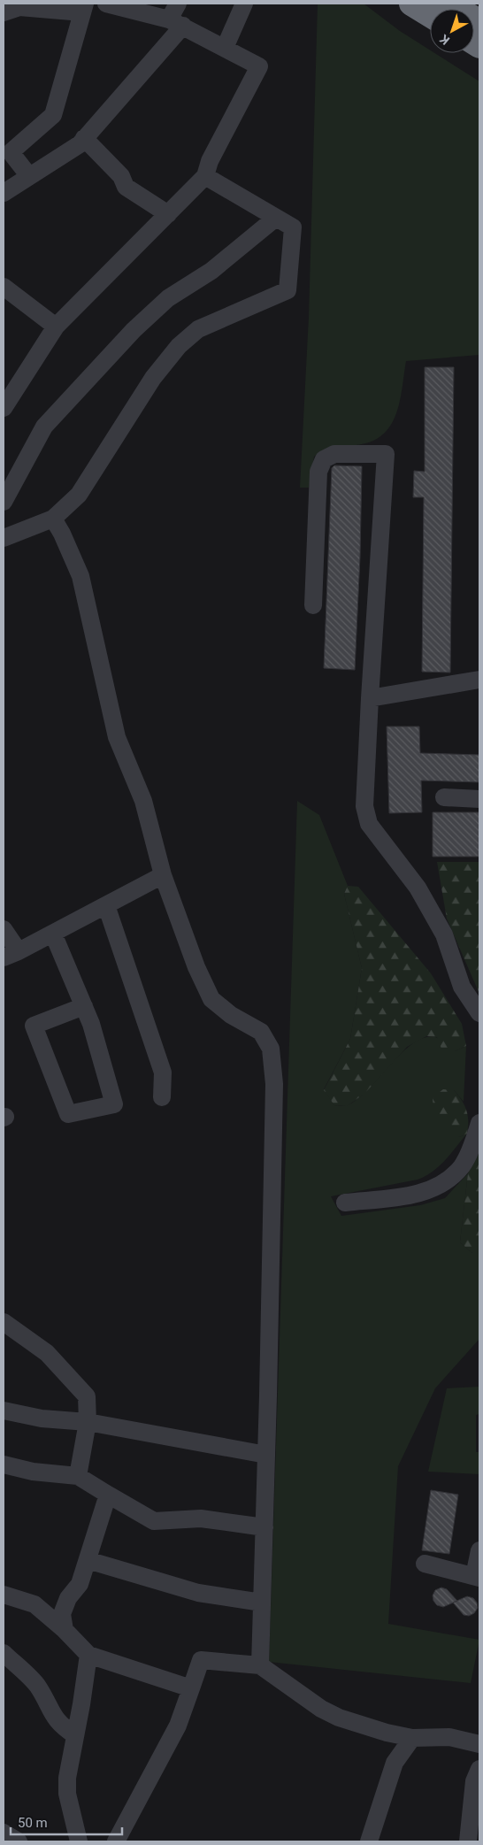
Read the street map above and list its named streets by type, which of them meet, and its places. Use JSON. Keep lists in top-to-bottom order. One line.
{"scale_bar":"50 m","north":"bottom left"}
